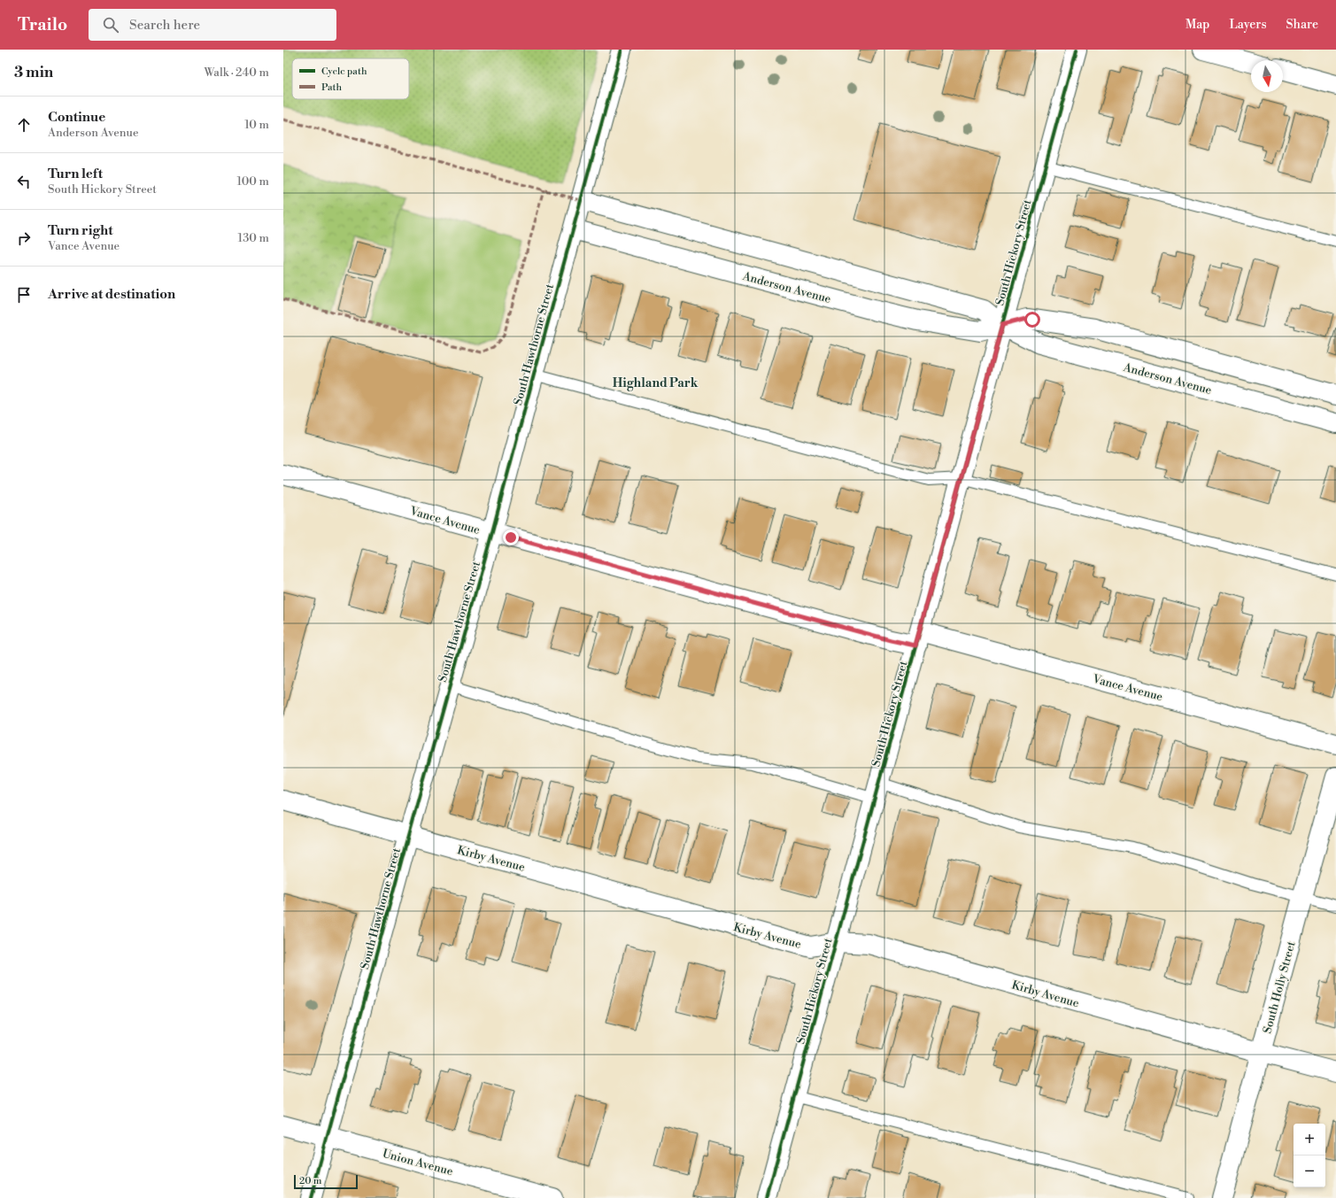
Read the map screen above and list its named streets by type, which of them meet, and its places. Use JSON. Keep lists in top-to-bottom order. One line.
{"streets":{"street":["South Hickory Street","Anderson Avenue","South Hawthorne Street","Vance Avenue","Kirby Avenue","South Holly Street","Union Avenue"]},"crossings":[["South Hickory Street","Anderson Avenue"],["South Hickory Street","Vance Avenue"],["South Hickory Street","Kirby Avenue"],["Anderson Avenue","South Hawthorne Street"],["South Hawthorne Street","Vance Avenue"],["South Hawthorne Street","Kirby Avenue"],["South Hawthorne Street","Union Avenue"],["Kirby Avenue","South Holly Street"]],"districts":["Highland Park"],"legend":["Cycle path","Path"],"scale_bar":"20 m","north":"bottom","page":{"header":"Trailo","search":"Search here","nav":["Map","Layers","Share"],"heading":["3 min","Walk · 240 m"],"list":[["Continue","Anderson Avenue","10 m"],["Turn left","South Hickory Street","100 m"],["Turn right","Vance Avenue","130 m"],"Arrive at destination"],"map_buttons":["+","−"],"scale":"20 m"}}
